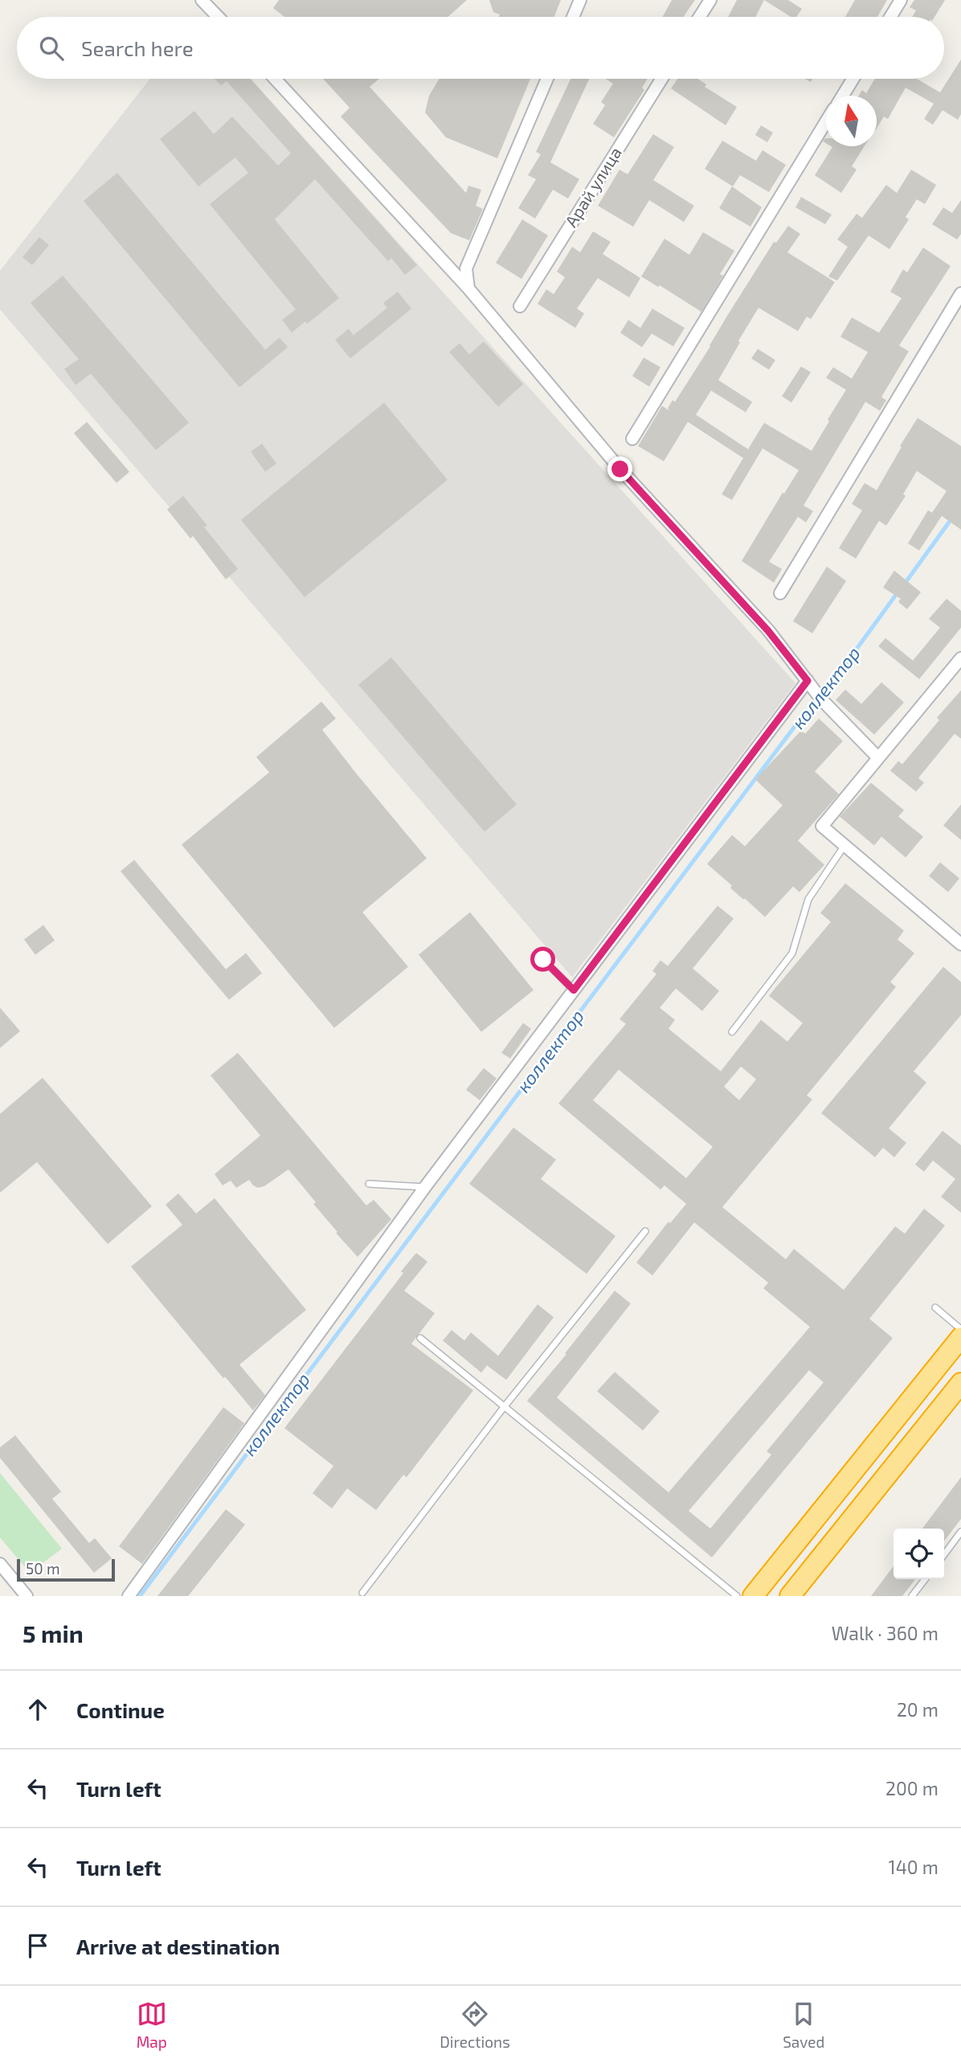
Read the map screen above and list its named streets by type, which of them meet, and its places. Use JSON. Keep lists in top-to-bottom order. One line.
{"streets":{"street":["Арай улица"]},"water":["коллектор"],"scale_bar":"50 m","north":"top","page":{"search":"Search here","scale":"50 m","heading":["5 min","Walk · 360 m"],"list":[["Continue","20 m"],["Turn left","200 m"],["Turn left","140 m"],"Arrive at destination"],"nav":["Map","Directions","Saved"]}}
